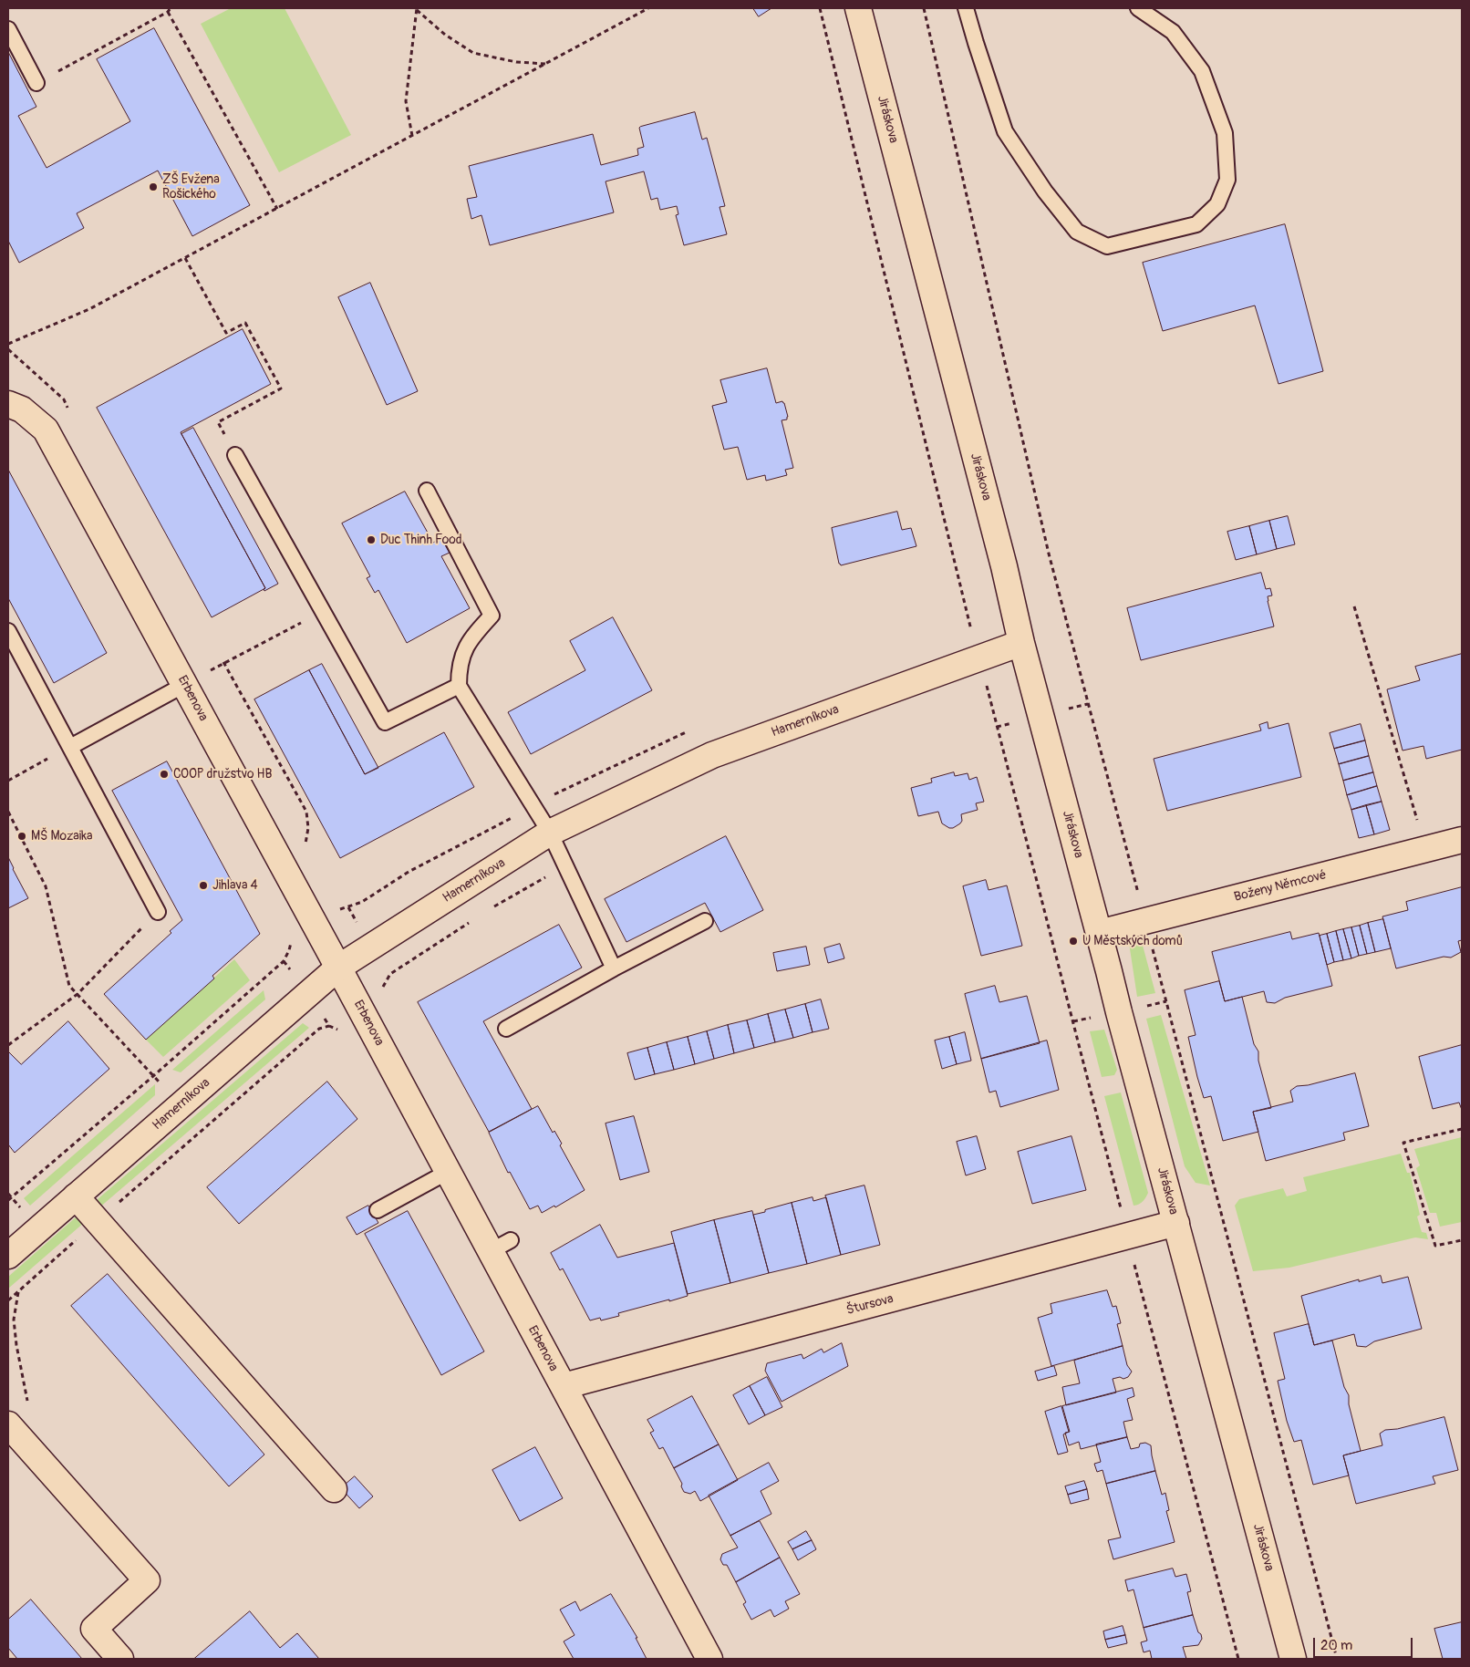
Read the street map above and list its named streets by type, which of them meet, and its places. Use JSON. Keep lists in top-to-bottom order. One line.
{"streets":{"street":["Jiráskova","Erbenova","Hamerníkova","Boženy Němcové","Štursova"]},"crossings":[["Jiráskova","Hamerníkova"],["Jiráskova","Boženy Němcové"],["Jiráskova","Štursova"],["Erbenova","Hamerníkova"],["Erbenova","Štursova"]],"places":["ZŠ Evžena Rošického","Duc Thinh Food","COOP družstvo HB","MŠ Mozaika","Jihlava 4","U Městských domů"],"scale_bar":"20 m"}
